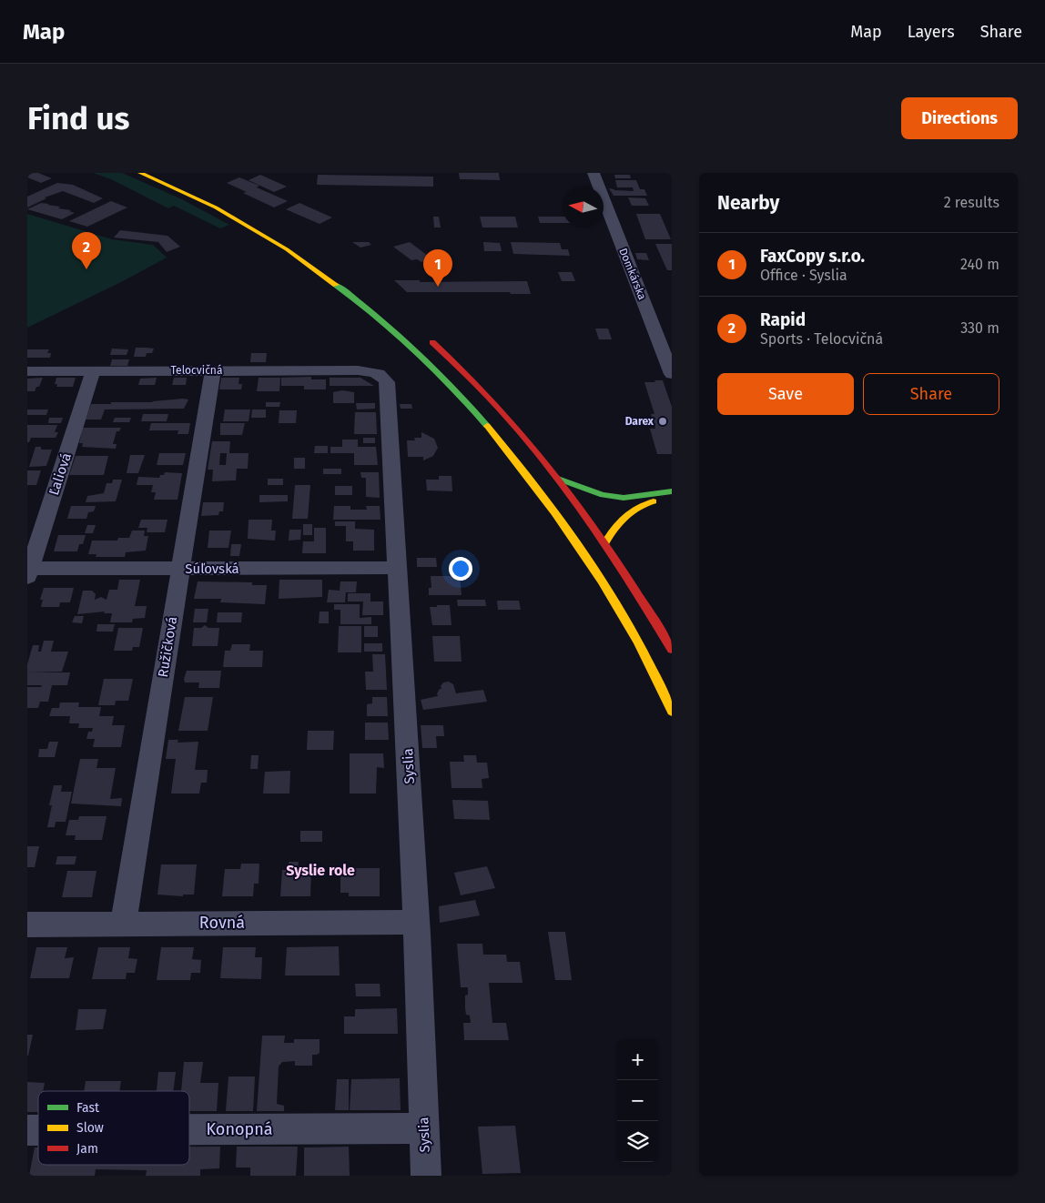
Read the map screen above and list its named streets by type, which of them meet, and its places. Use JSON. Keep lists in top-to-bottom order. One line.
{"streets":{"street":["Domkárska","Telocvičná","Ľaliová","Súľovská","Ružičková","Syslia","Rovná","Konopná"]},"crossings":[["Telocvičná","Ľaliová"],["Telocvičná","Ružičková"],["Telocvičná","Syslia"],["Ľaliová","Súľovská"],["Súľovská","Ružičková"],["Súľovská","Syslia"],["Ružičková","Rovná"],["Syslia","Rovná"],["Syslia","Konopná"]],"districts":["Syslie role"],"places":["Darex"],"legend":["Fast","Slow","Jam"],"north":"left","page":{"header":"Map","nav":["Map","Layers","Share"],"buttons":["Directions",["Save","Share"]],"title":"Find us","heading":["Nearby","2 results"],"pins":["2","1"],"list":[{"mark":"1","name":"FaxCopy s.r.o.","note":"Office · Syslia","value":"240 m"},{"mark":"2","name":"Rapid","note":"Sports · Telocvičná","value":"330 m"}],"map_buttons":["+","−"]}}
